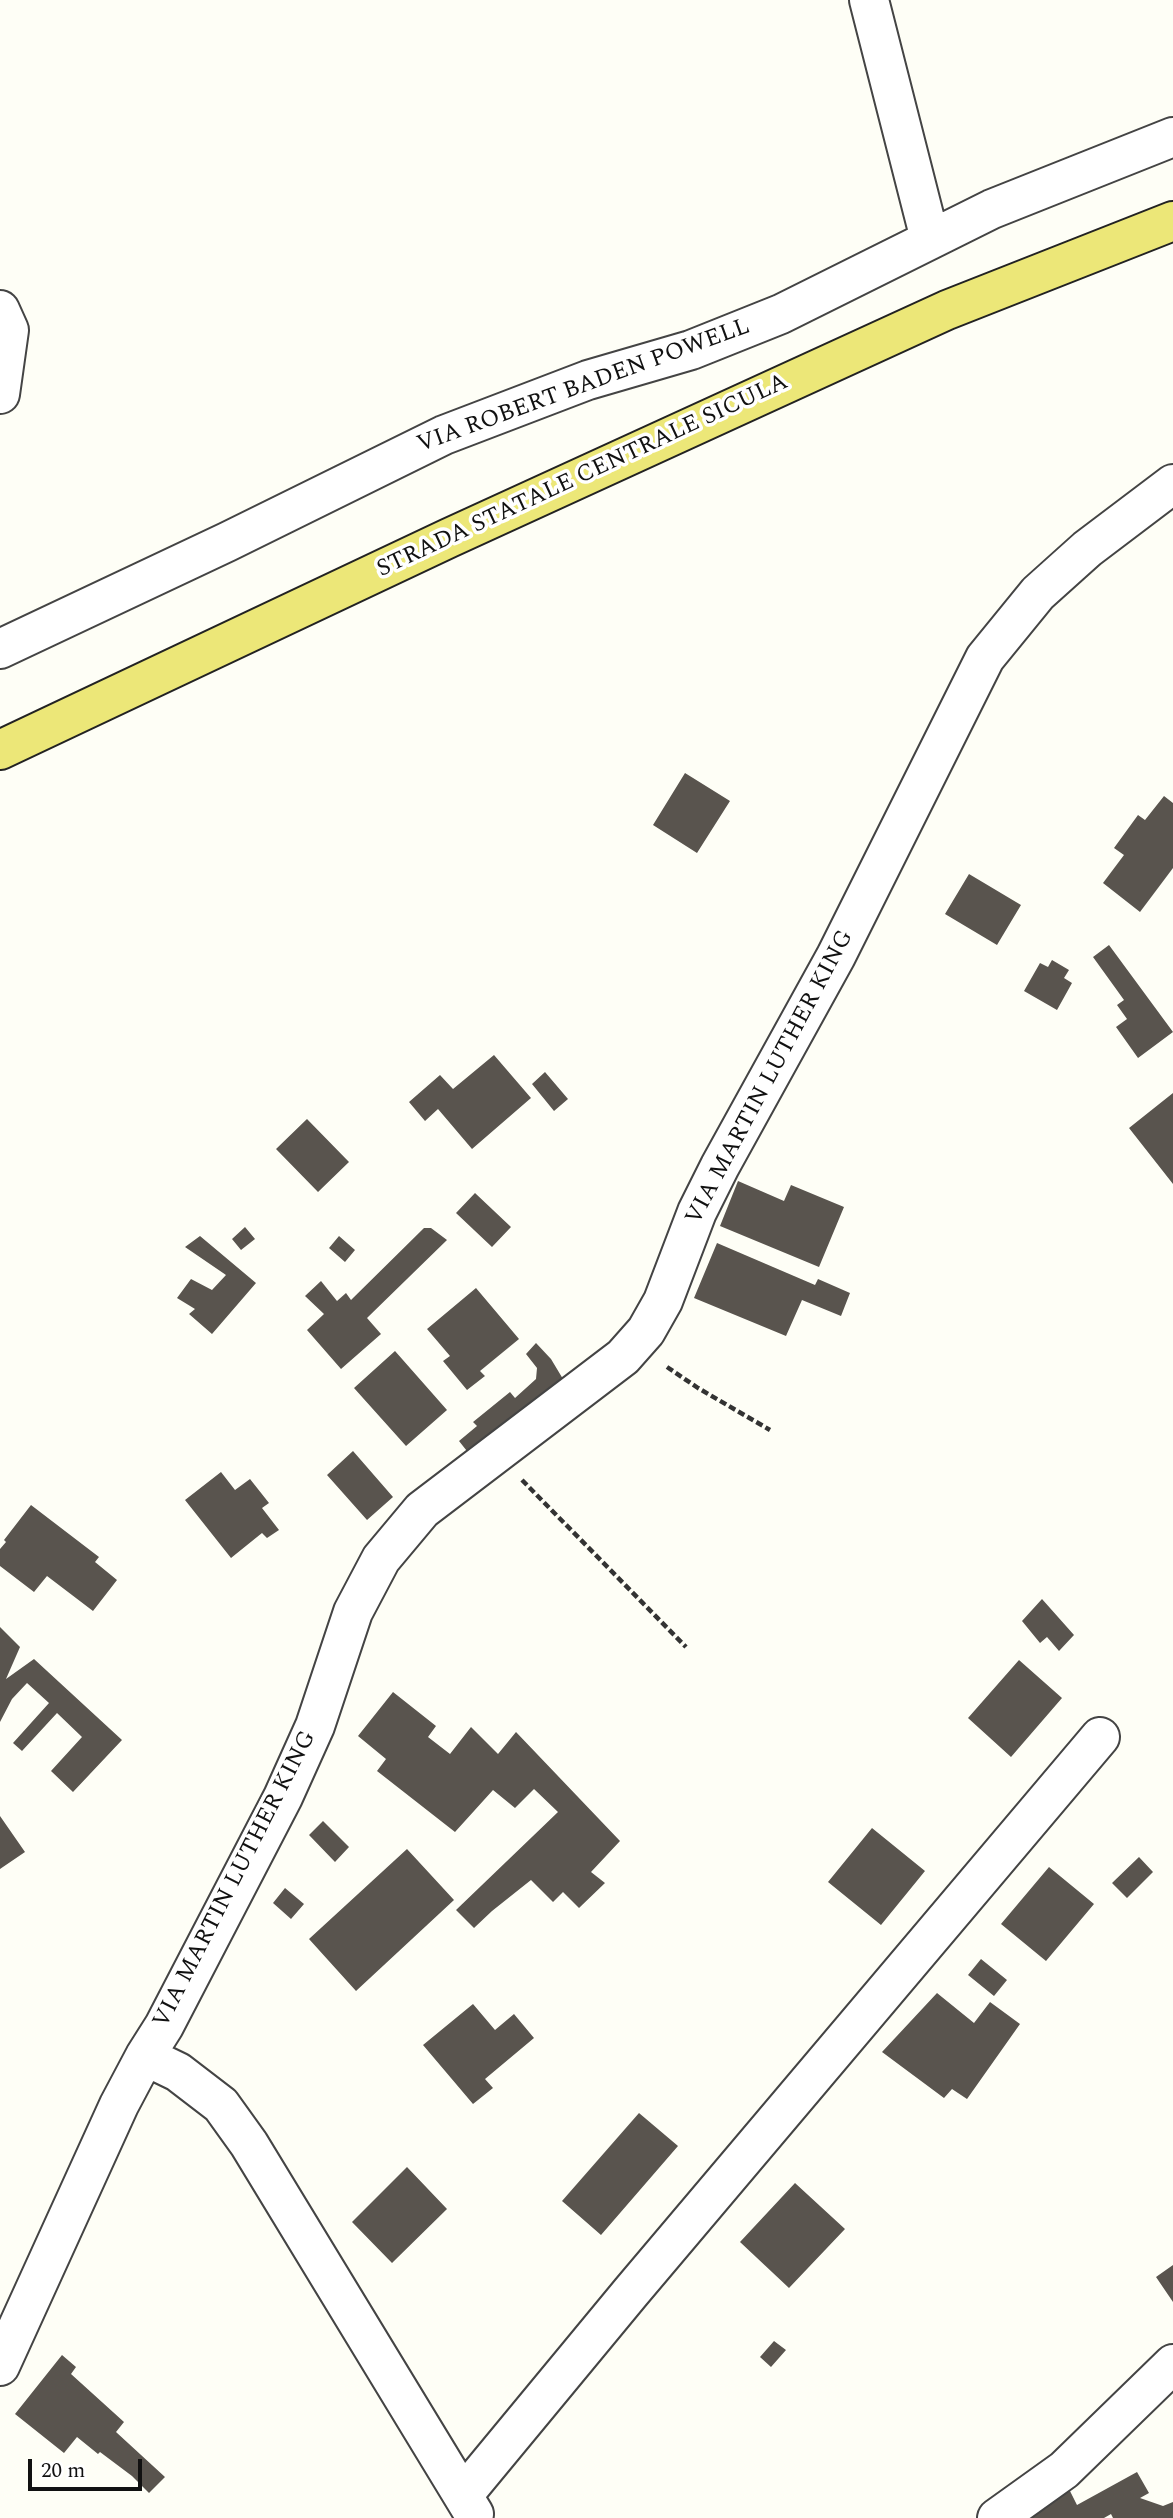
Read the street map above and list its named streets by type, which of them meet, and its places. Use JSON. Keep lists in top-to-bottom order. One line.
{"streets":{"main road":["STRADA STATALE CENTRALE SICULA"],"street":["VIA ROBERT BADEN POWELL","VIA MARTIN LUTHER KING"]},"scale_bar":"20 m"}
